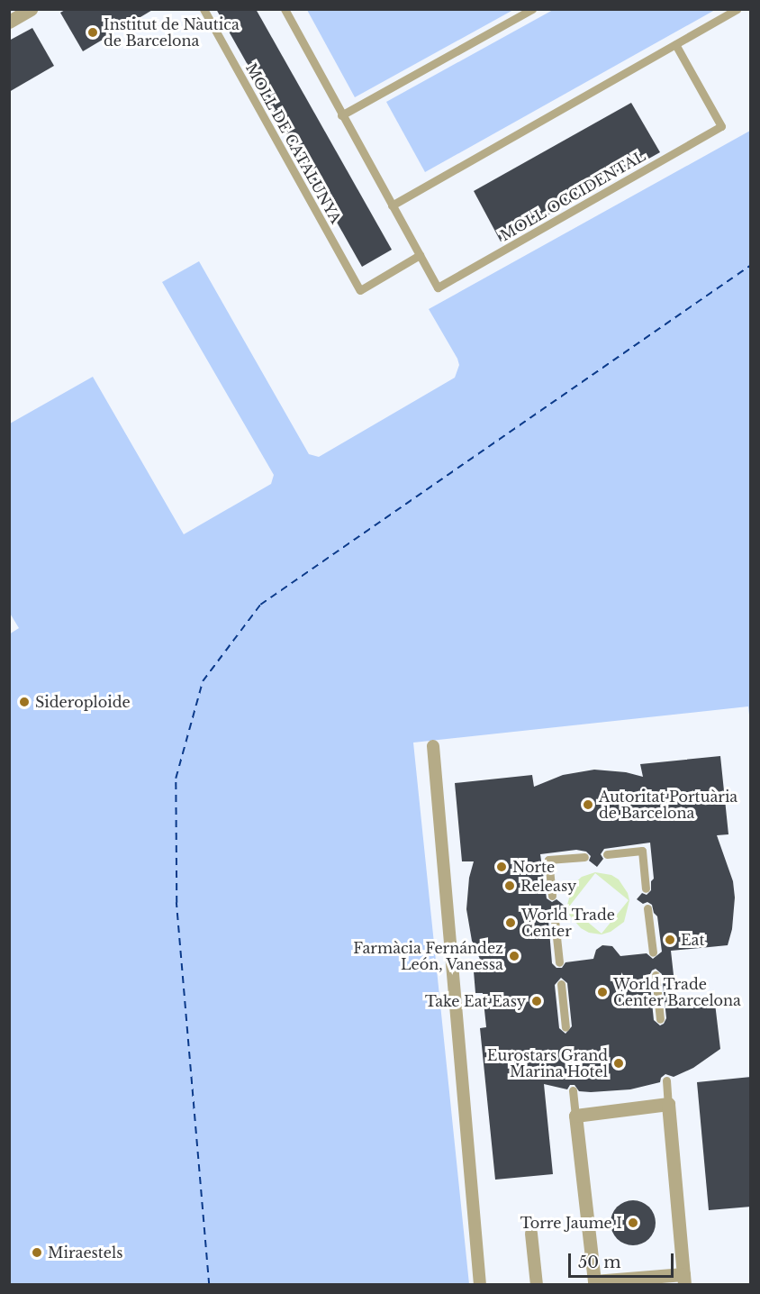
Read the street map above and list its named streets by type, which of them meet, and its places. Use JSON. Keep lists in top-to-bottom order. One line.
{"streets":{"lane":["MOLL DE CATALUNYA","MOLL OCCIDENTAL"]},"crossings":[["MOLL DE CATALUNYA","MOLL OCCIDENTAL"]],"places":["Institut de Nàutica de Barcelona","Sideroploide","Autoritat Portuària de Barcelona","Norte","Releasy","World Trade Center","Eat","Farmàcia Fernández León, Vanessa","World Trade Center Barcelona","Take Eat Easy","Eurostars Grand Marina Hotel","Torre Jaume I","Miraestels"],"scale_bar":"50 m"}
